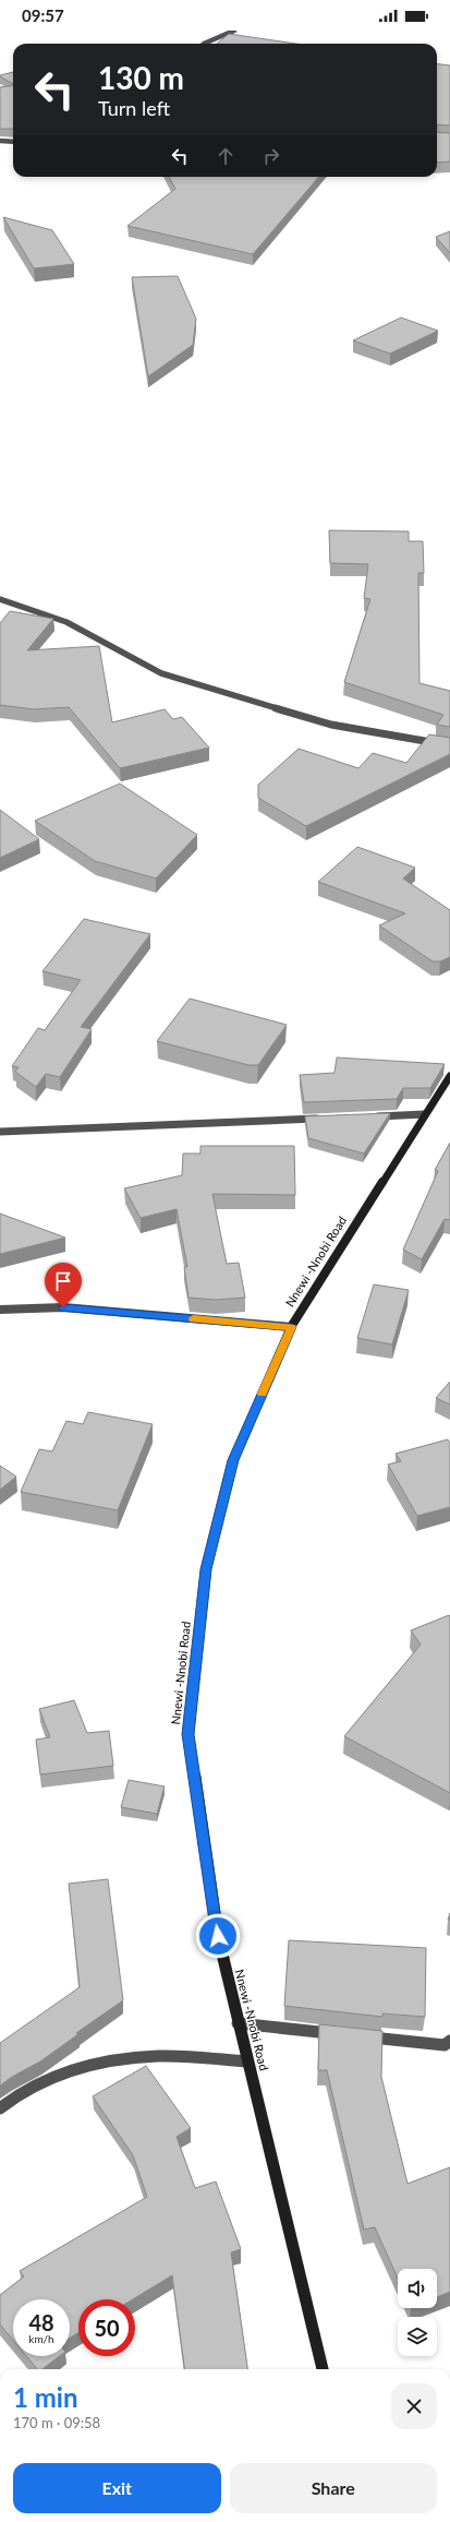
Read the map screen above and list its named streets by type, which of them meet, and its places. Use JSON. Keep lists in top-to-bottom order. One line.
{"streets":{"main road":["Nnewi -Nnobi Road"]},"page":{"status":"09:57","turn":["130 m","Turn left"],"speed":"48 km/h","limit":"50","heading":["1 min","170 m · 09:58"],"buttons":["Exit","Share"]}}
